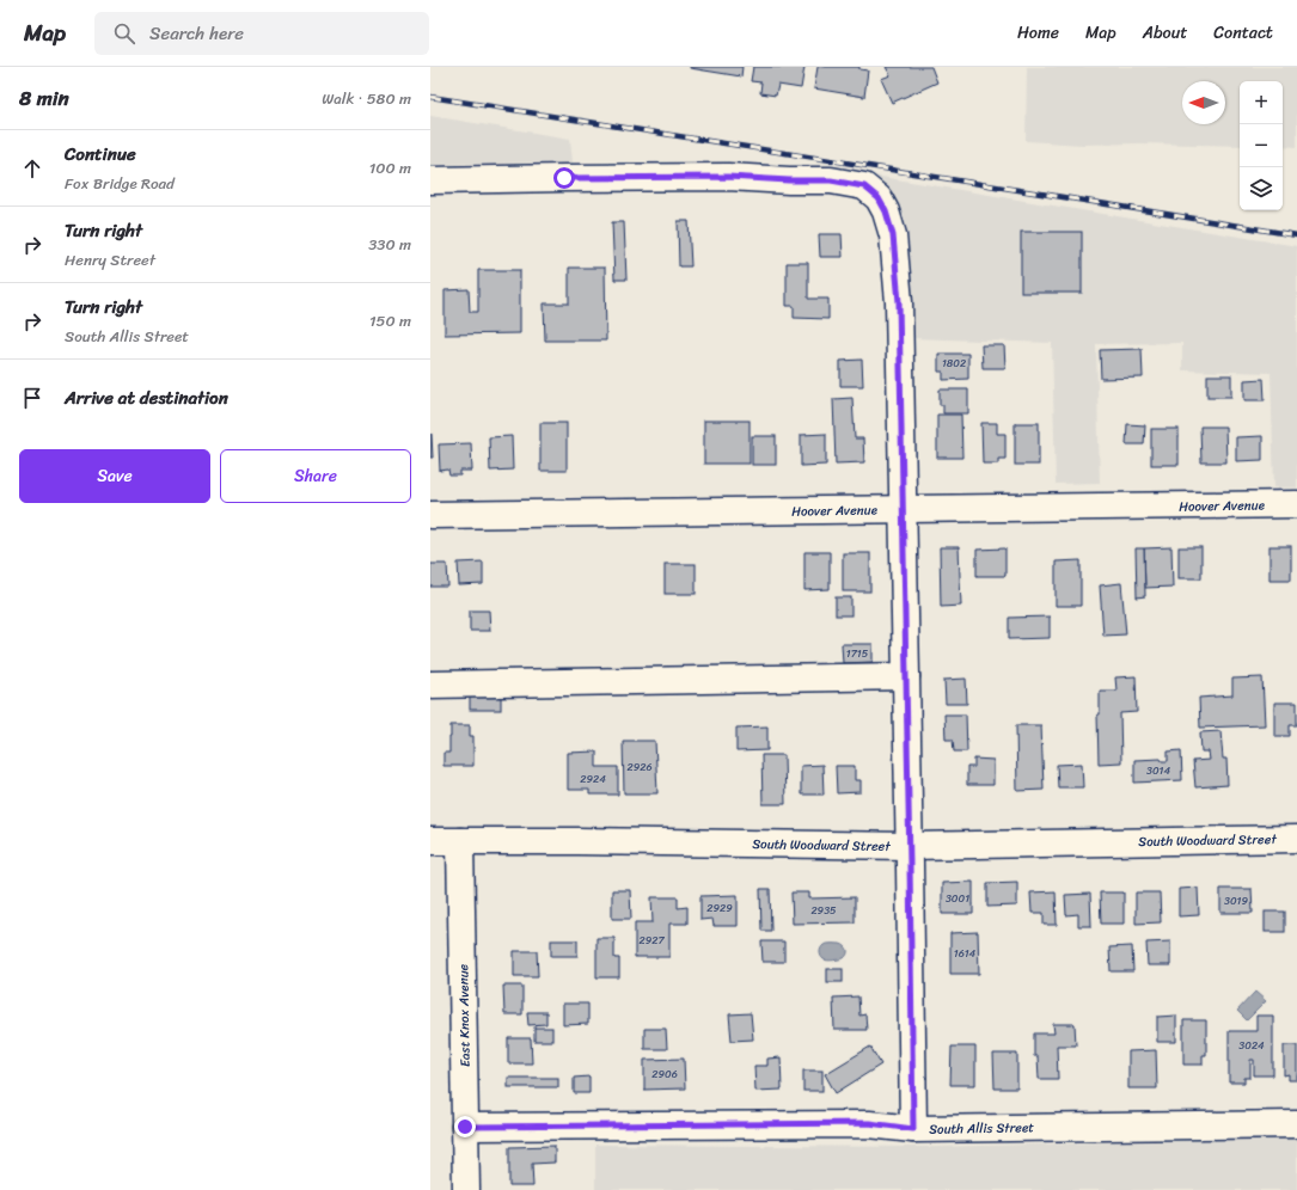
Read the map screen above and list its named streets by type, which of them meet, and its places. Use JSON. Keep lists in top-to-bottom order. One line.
{"streets":{"street":["Hoover Avenue","South Woodward Street","East Knox Avenue","South Allis Street"]},"crossings":[["South Woodward Street","East Knox Avenue"],["East Knox Avenue","South Allis Street"]],"house_numbers":["1802","1715","2926","3014","2924","3001","3019","2929","2935","2927","1614","3024","2906"],"north":"left","page":{"header":"Map","search":"Search here","nav":["Home","Map","About","Contact"],"heading":["8 min","Walk · 580 m"],"map_buttons":["+","−"],"list":[["Continue","Fox Bridge Road","100 m"],["Turn right","Henry Street","330 m"],["Turn right","South Allis Street","150 m"],"Arrive at destination"],"buttons":["Save","Share"]}}
